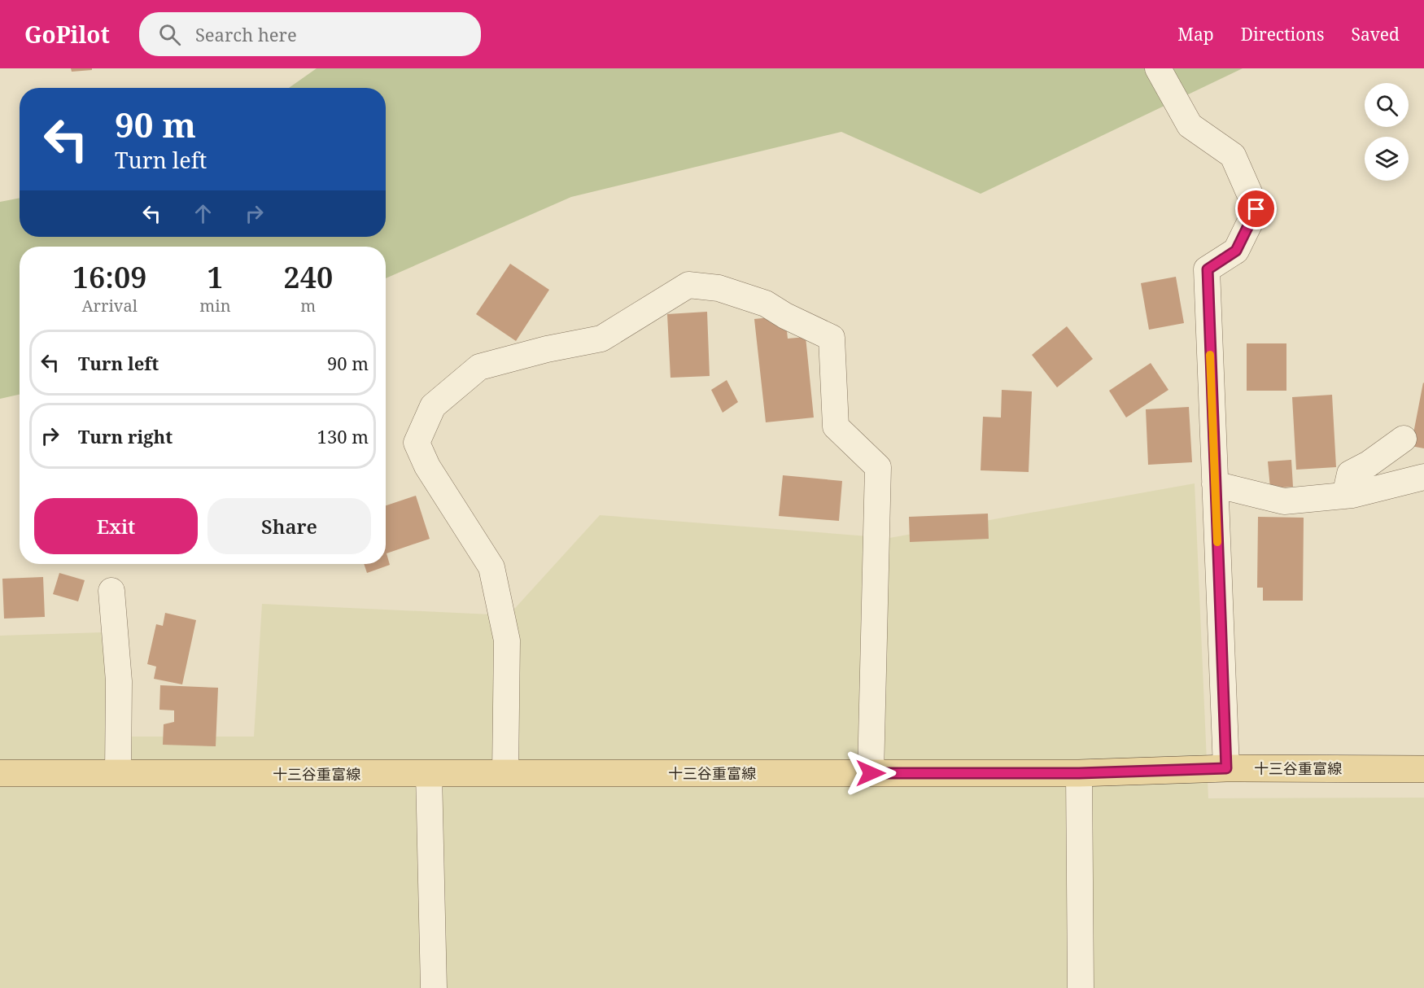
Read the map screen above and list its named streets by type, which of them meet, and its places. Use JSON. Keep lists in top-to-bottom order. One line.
{"streets":{"main road":["十三谷重富線"]},"page":{"header":"GoPilot","search":"Search here","nav":["Map","Directions","Saved"],"turn":["90 m","Turn left"],"eta":["16:09","Arrival","1","min","240","m"],"list":[{"name":"Turn left","value":"90 m"},{"name":"Turn right","value":"130 m"}],"buttons":["Exit","Share"]}}
